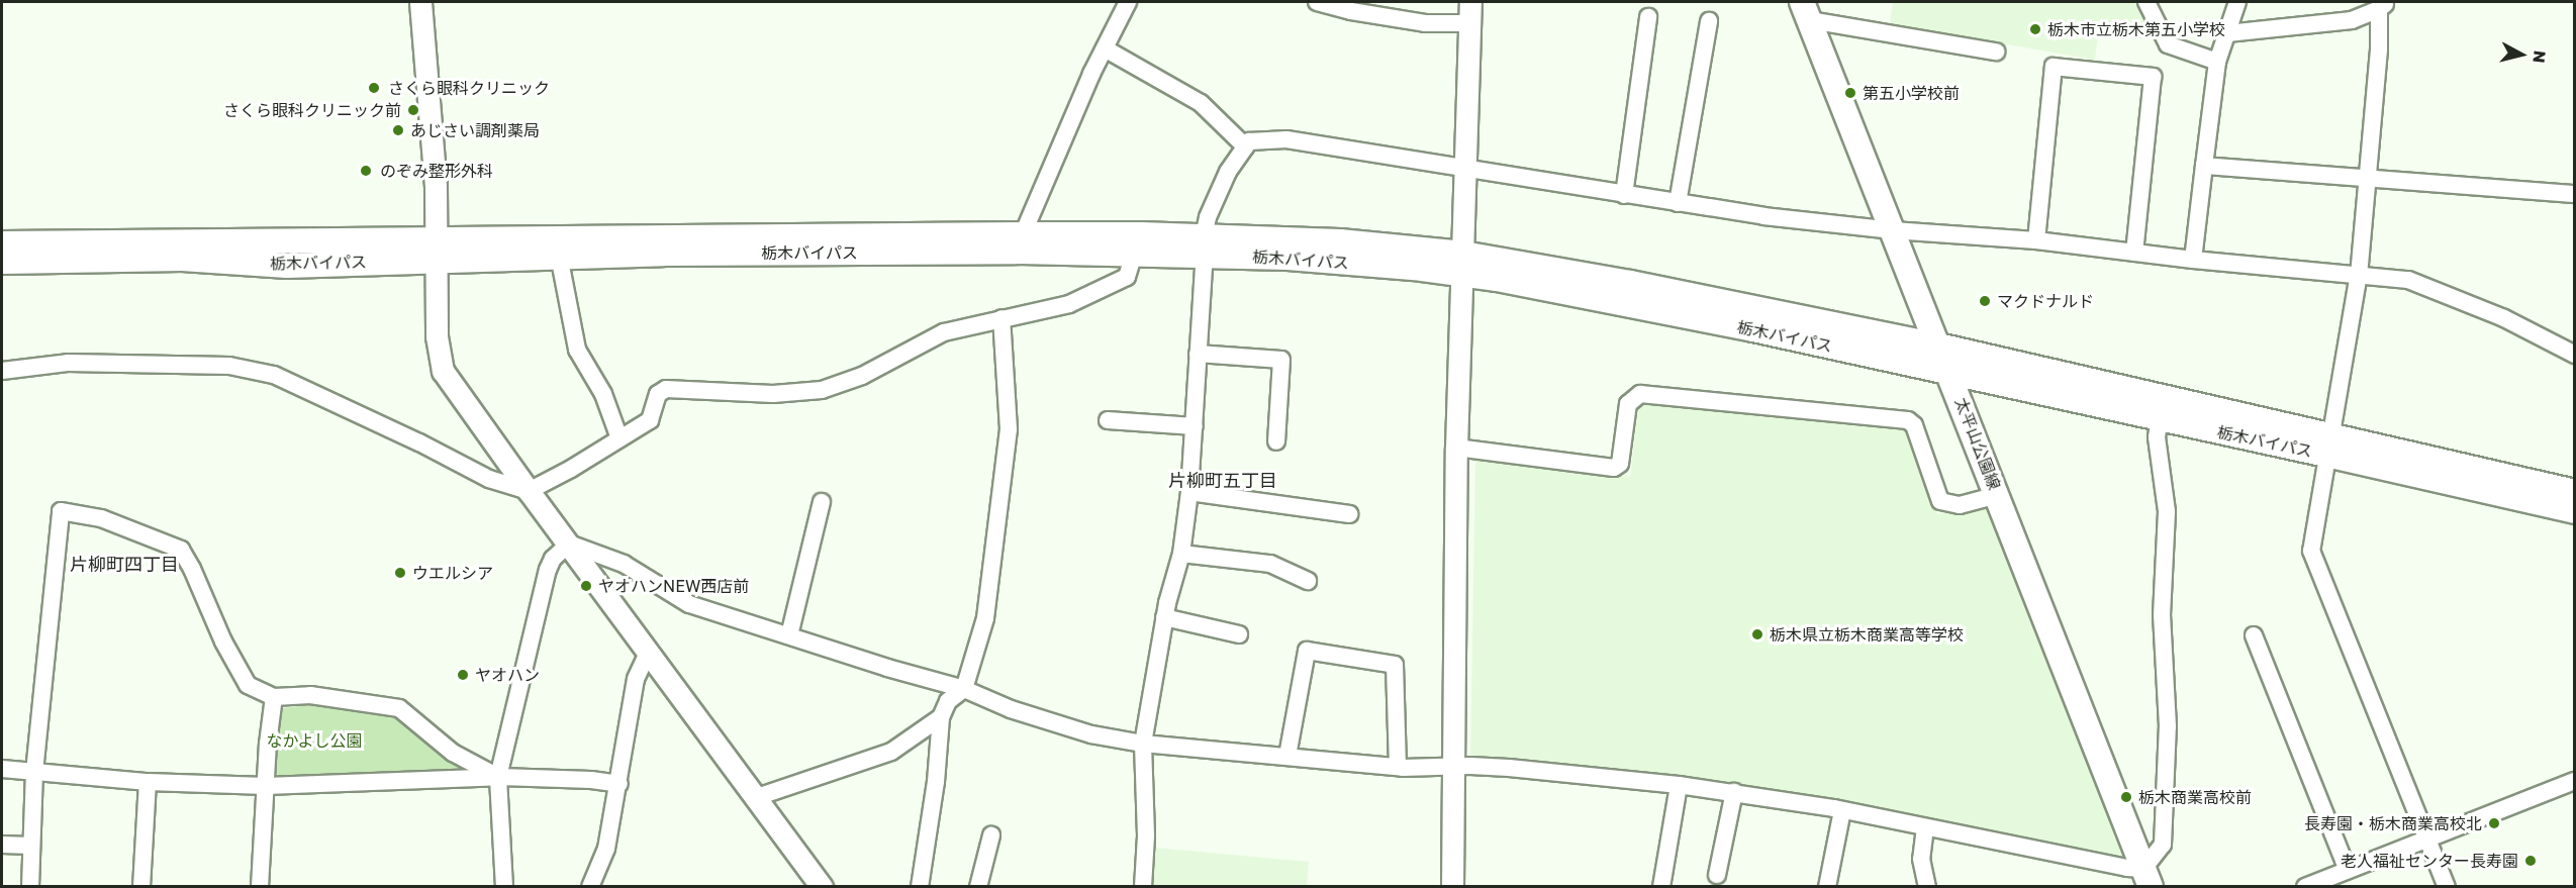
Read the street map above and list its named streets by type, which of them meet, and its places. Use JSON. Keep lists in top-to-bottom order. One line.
{"streets":{"main road":["栃木バイパス","太平山公園線"]},"crossings":[["栃木バイパス","太平山公園線"]],"districts":["片柳町五丁目","片柳町四丁目"],"parks":["なかよし公園"],"places":["栃木市立栃木第五小学校","さくら眼科クリニック","第五小学校前","さくら眼科クリニック前","あじさい調剤薬局","のぞみ整形外科","マクドナルド","ウエルシア","ヤオハンNEW西店前","栃木県立栃木商業高等学校","ヤオハン","栃木商業高校前","長寿園・栃木商業高校北","老人福祉センター長寿園"],"north":"right"}
